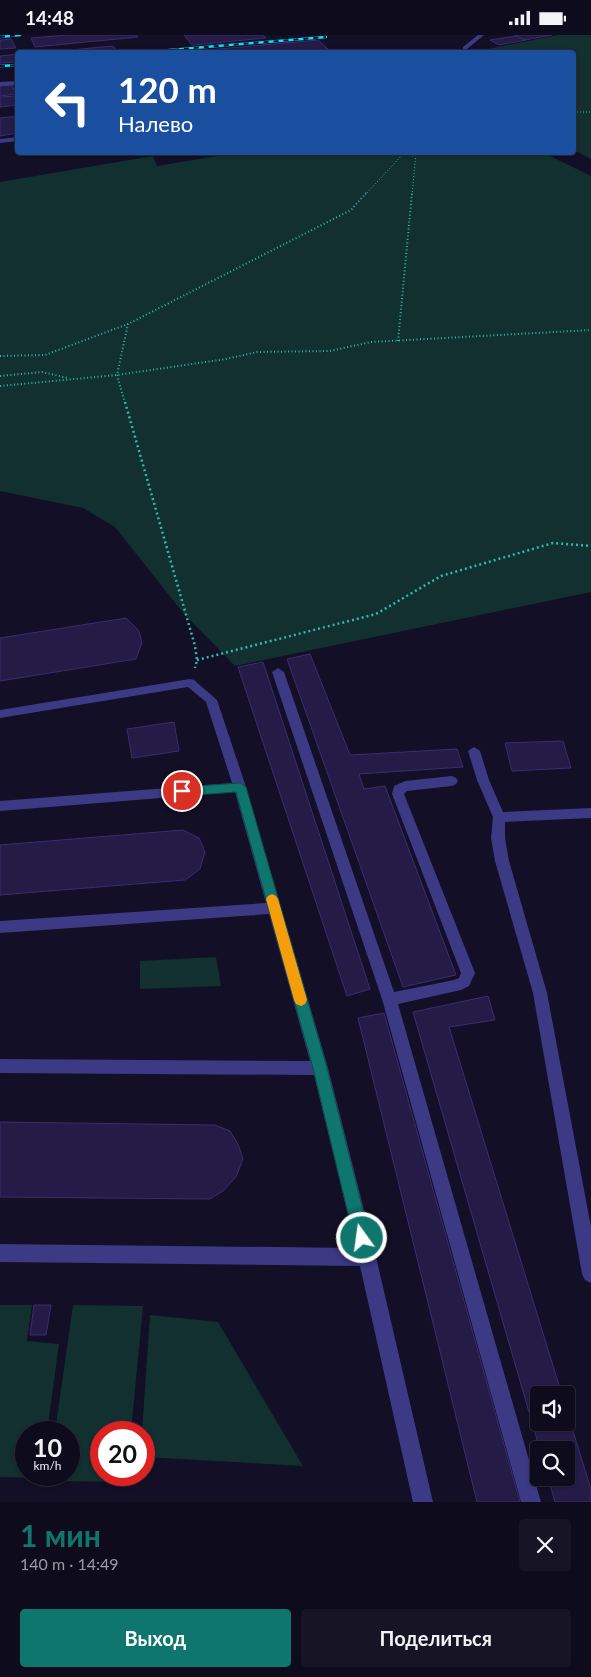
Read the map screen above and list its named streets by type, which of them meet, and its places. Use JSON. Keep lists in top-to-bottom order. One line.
{"page":{"status":"14:48","turn":["120 m","Налево"],"speed":"10 km/h","limit":"20","heading":["1 мин","140 m · 14:49"],"buttons":["Выход","Поделиться"]}}
